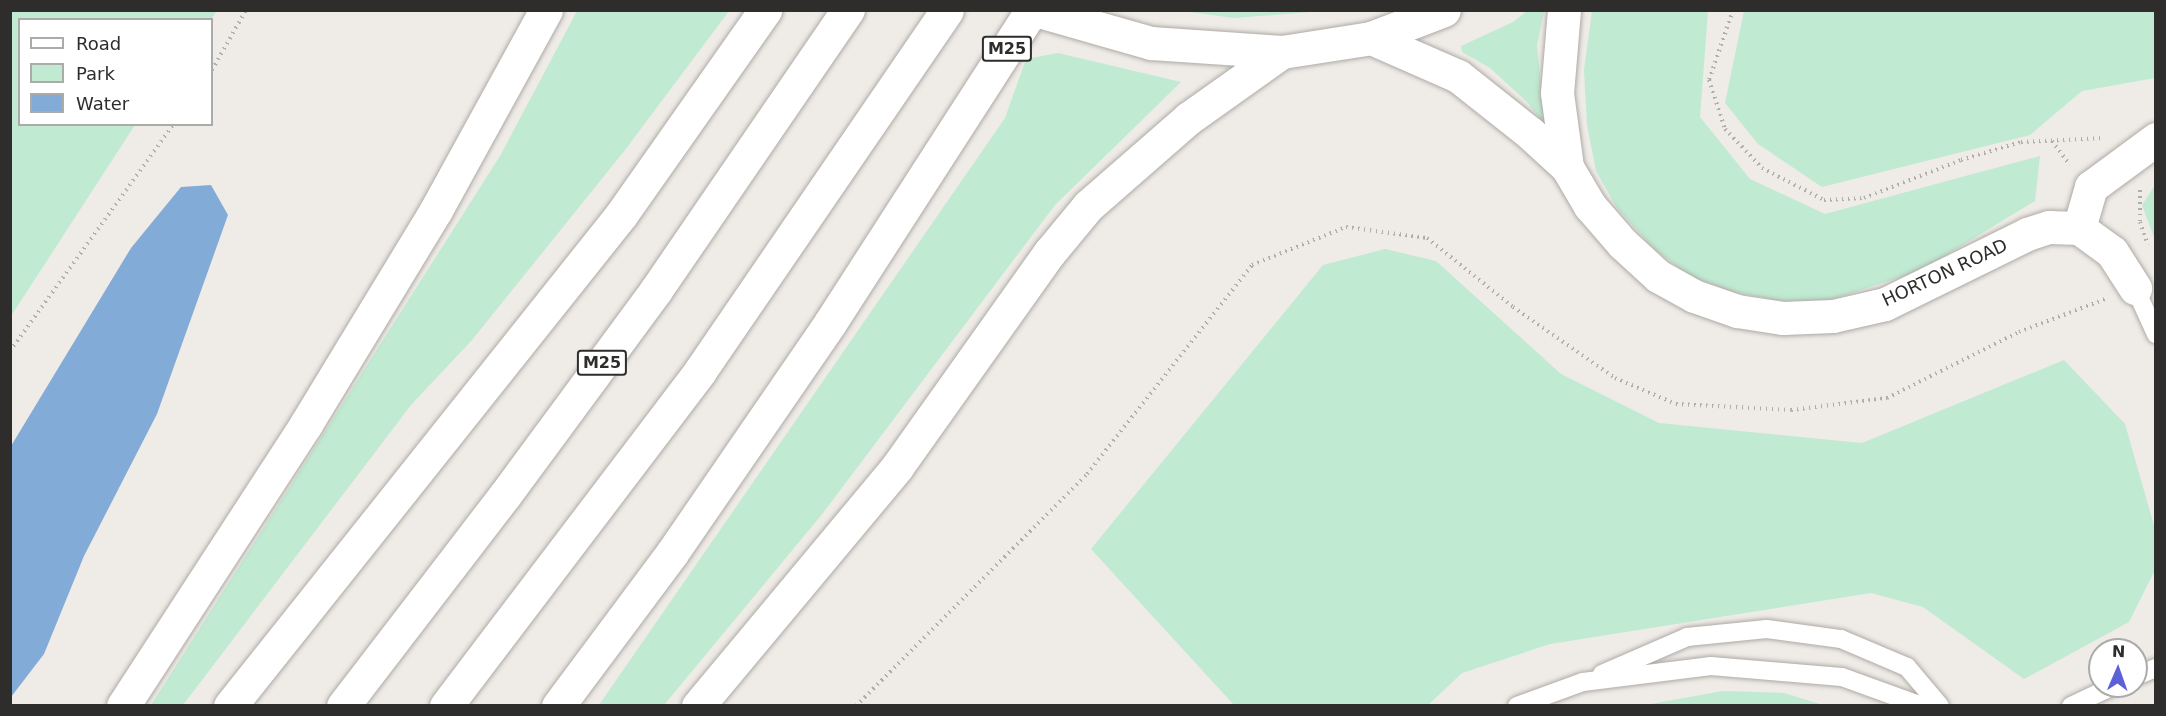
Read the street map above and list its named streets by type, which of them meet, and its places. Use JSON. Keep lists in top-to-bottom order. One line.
{"streets":{"main road":["M25","HORTON ROAD"]},"legend":["Road","Park","Water"],"north":"top"}
